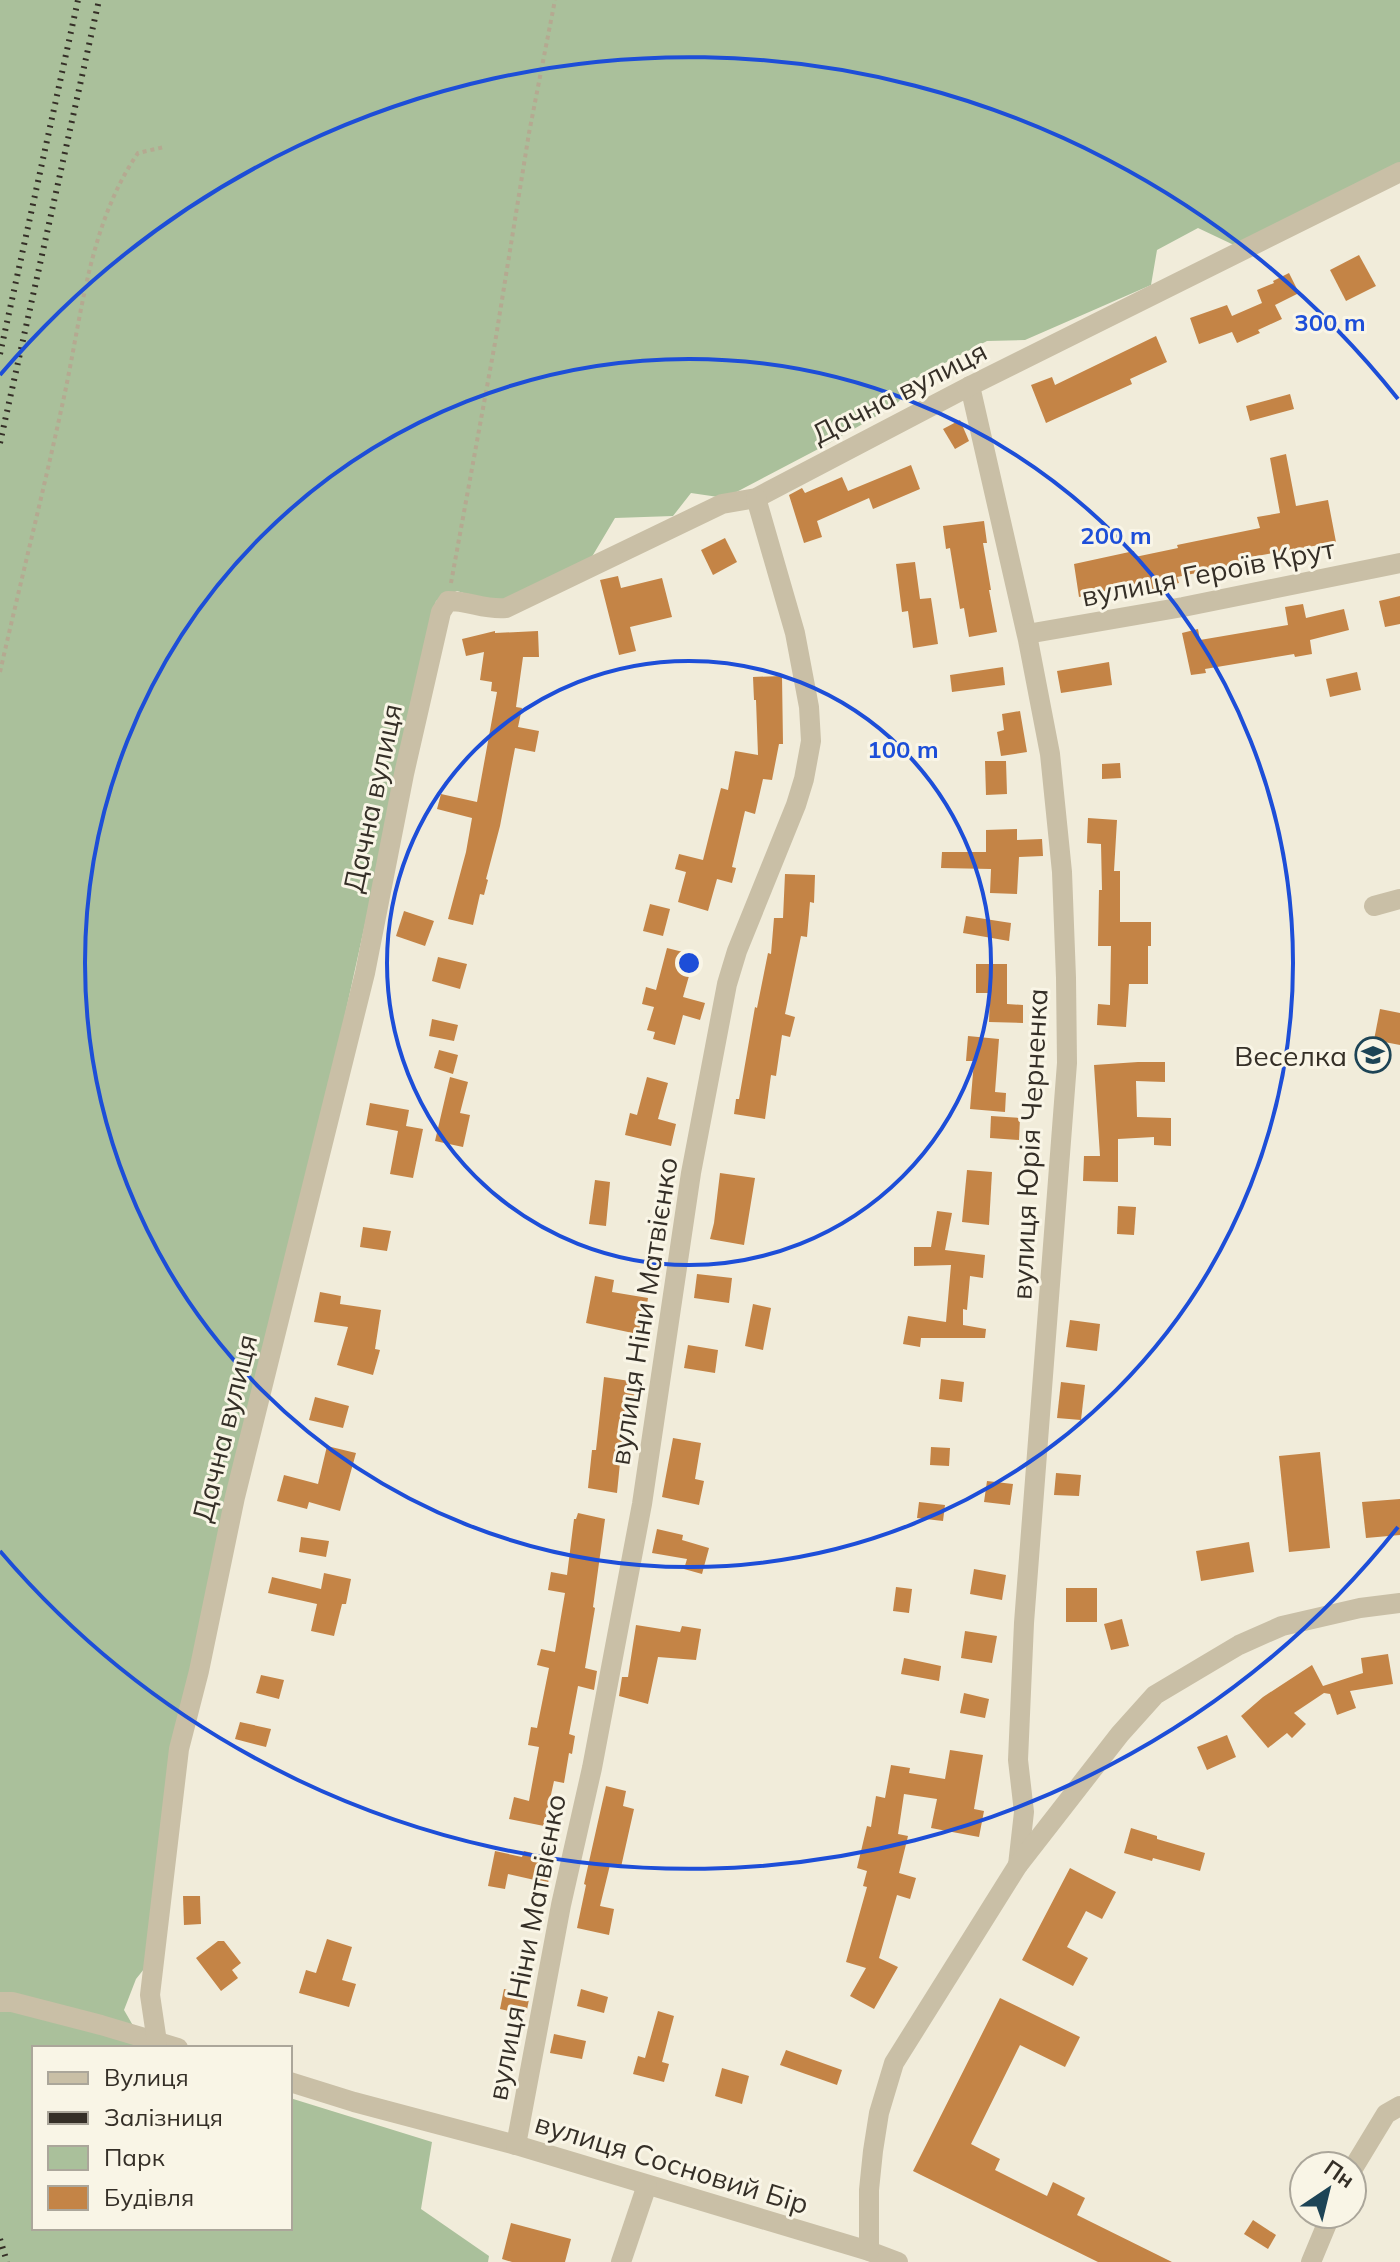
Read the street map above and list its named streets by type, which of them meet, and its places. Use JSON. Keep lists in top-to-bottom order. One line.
{"streets":{"street":["Дачна вулиця","вулиця Героїв Крут","вулиця Юрія Черненка","вулиця Ніни Матвієнко","вулиця Сосновий Бір"]},"crossings":[["Дачна вулиця","вулиця Юрія Черненка"],["Дачна вулиця","вулиця Ніни Матвієнко"],["вулиця Героїв Крут","вулиця Юрія Черненка"],["вулиця Ніни Матвієнко","вулиця Сосновий Бір"]],"places":{"school or university":["Веселка"]},"legend":["Вулиця","Залізниця","Парк","Будівля"],"north":"top right","rings":["300 m","200 m","100 m"]}
